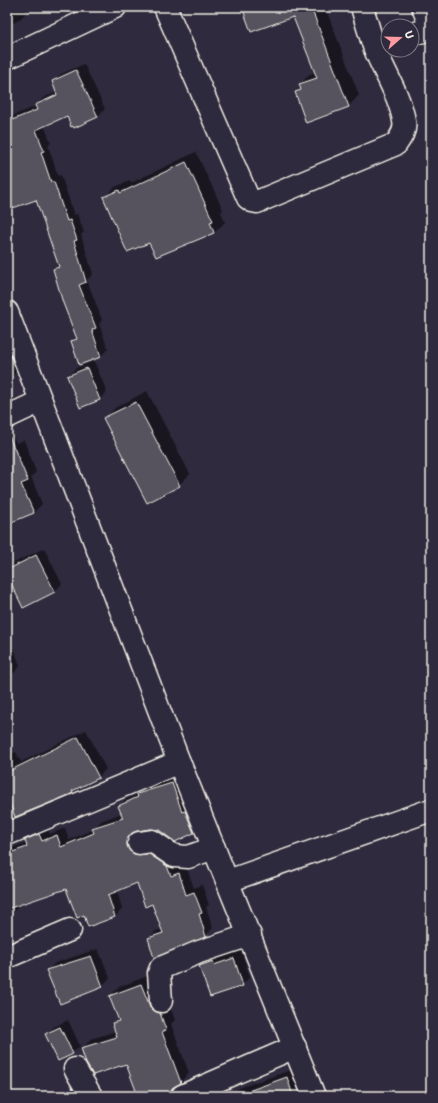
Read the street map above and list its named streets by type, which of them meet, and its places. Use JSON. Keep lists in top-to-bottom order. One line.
{"north":"right"}
